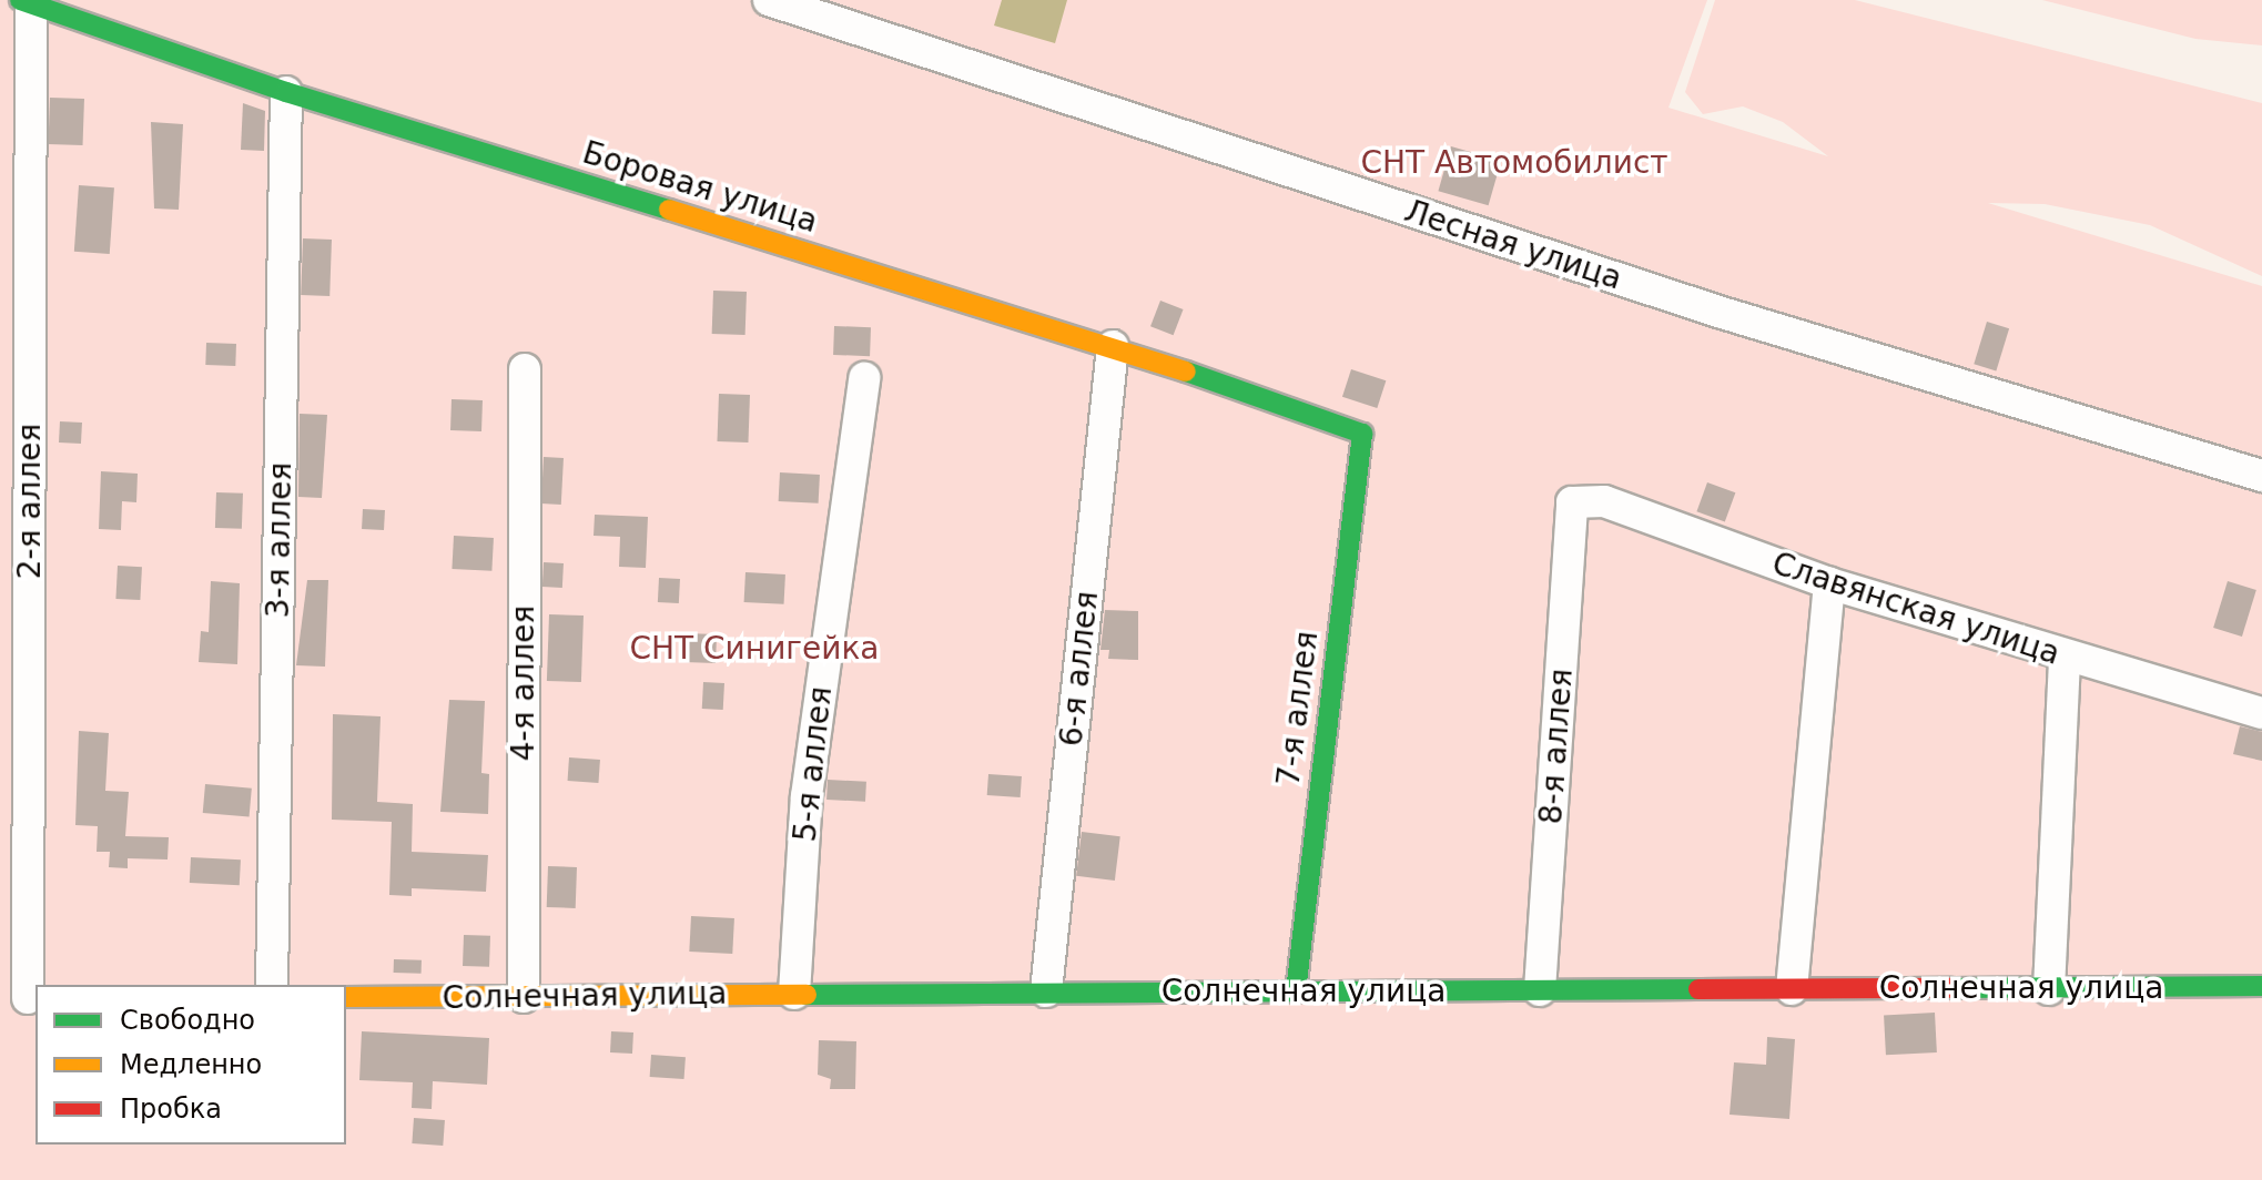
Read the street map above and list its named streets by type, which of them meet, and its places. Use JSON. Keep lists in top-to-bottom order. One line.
{"streets":{"street":["Боровая улица","Лесная улица","2-я аллея","3-я аллея","Славянская улица","6-я аллея","4-я аллея","7-я аллея","8-я аллея","5-я аллея","Солнечная улица"]},"crossings":[["Боровая улица","2-я аллея"],["Боровая улица","3-я аллея"],["Боровая улица","6-я аллея"],["Боровая улица","7-я аллея"],["Славянская улица","8-я аллея"],["6-я аллея","Солнечная улица"],["4-я аллея","Солнечная улица"],["7-я аллея","Солнечная улица"],["8-я аллея","Солнечная улица"],["5-я аллея","Солнечная улица"]],"parks":["СНТ Автомобилист","СНТ Синигейка"],"legend":["Свободно","Медленно","Пробка"]}
